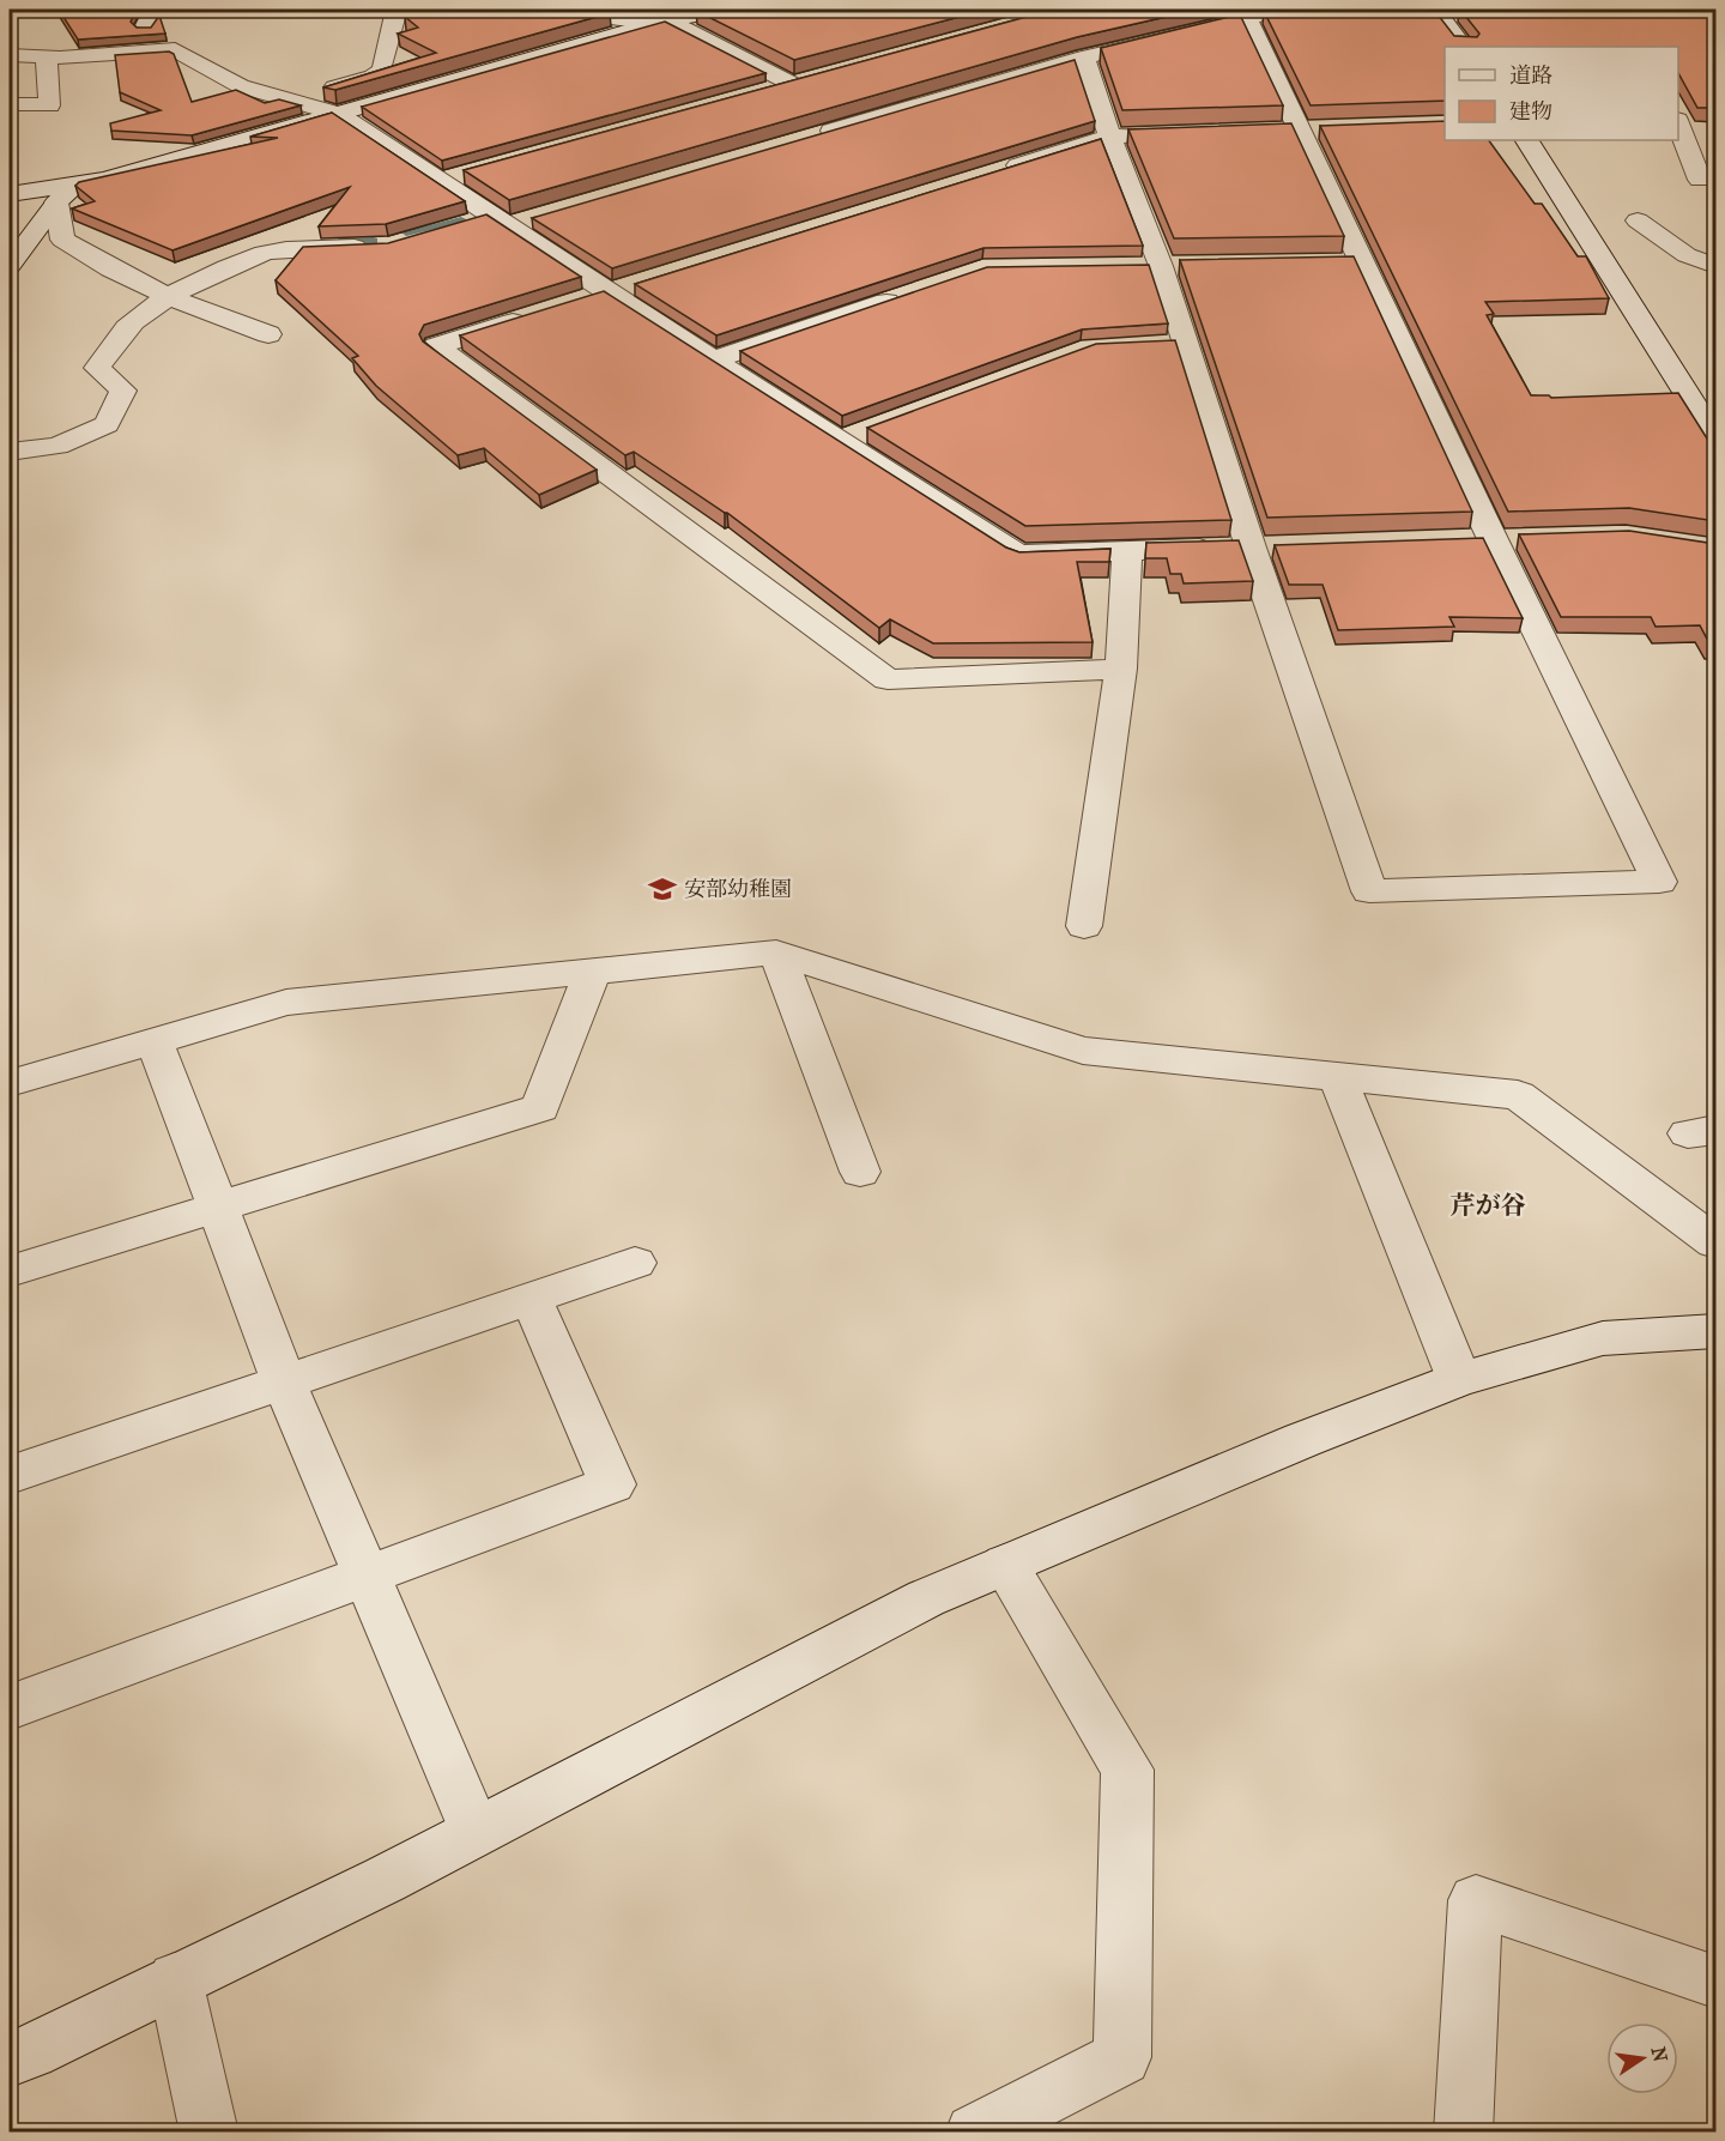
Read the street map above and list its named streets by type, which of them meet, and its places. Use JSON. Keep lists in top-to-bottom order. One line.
{"districts":["芹が谷"],"places":{"school or university":["安部幼稚園"]},"legend":["道路","建物"],"north":"right"}
